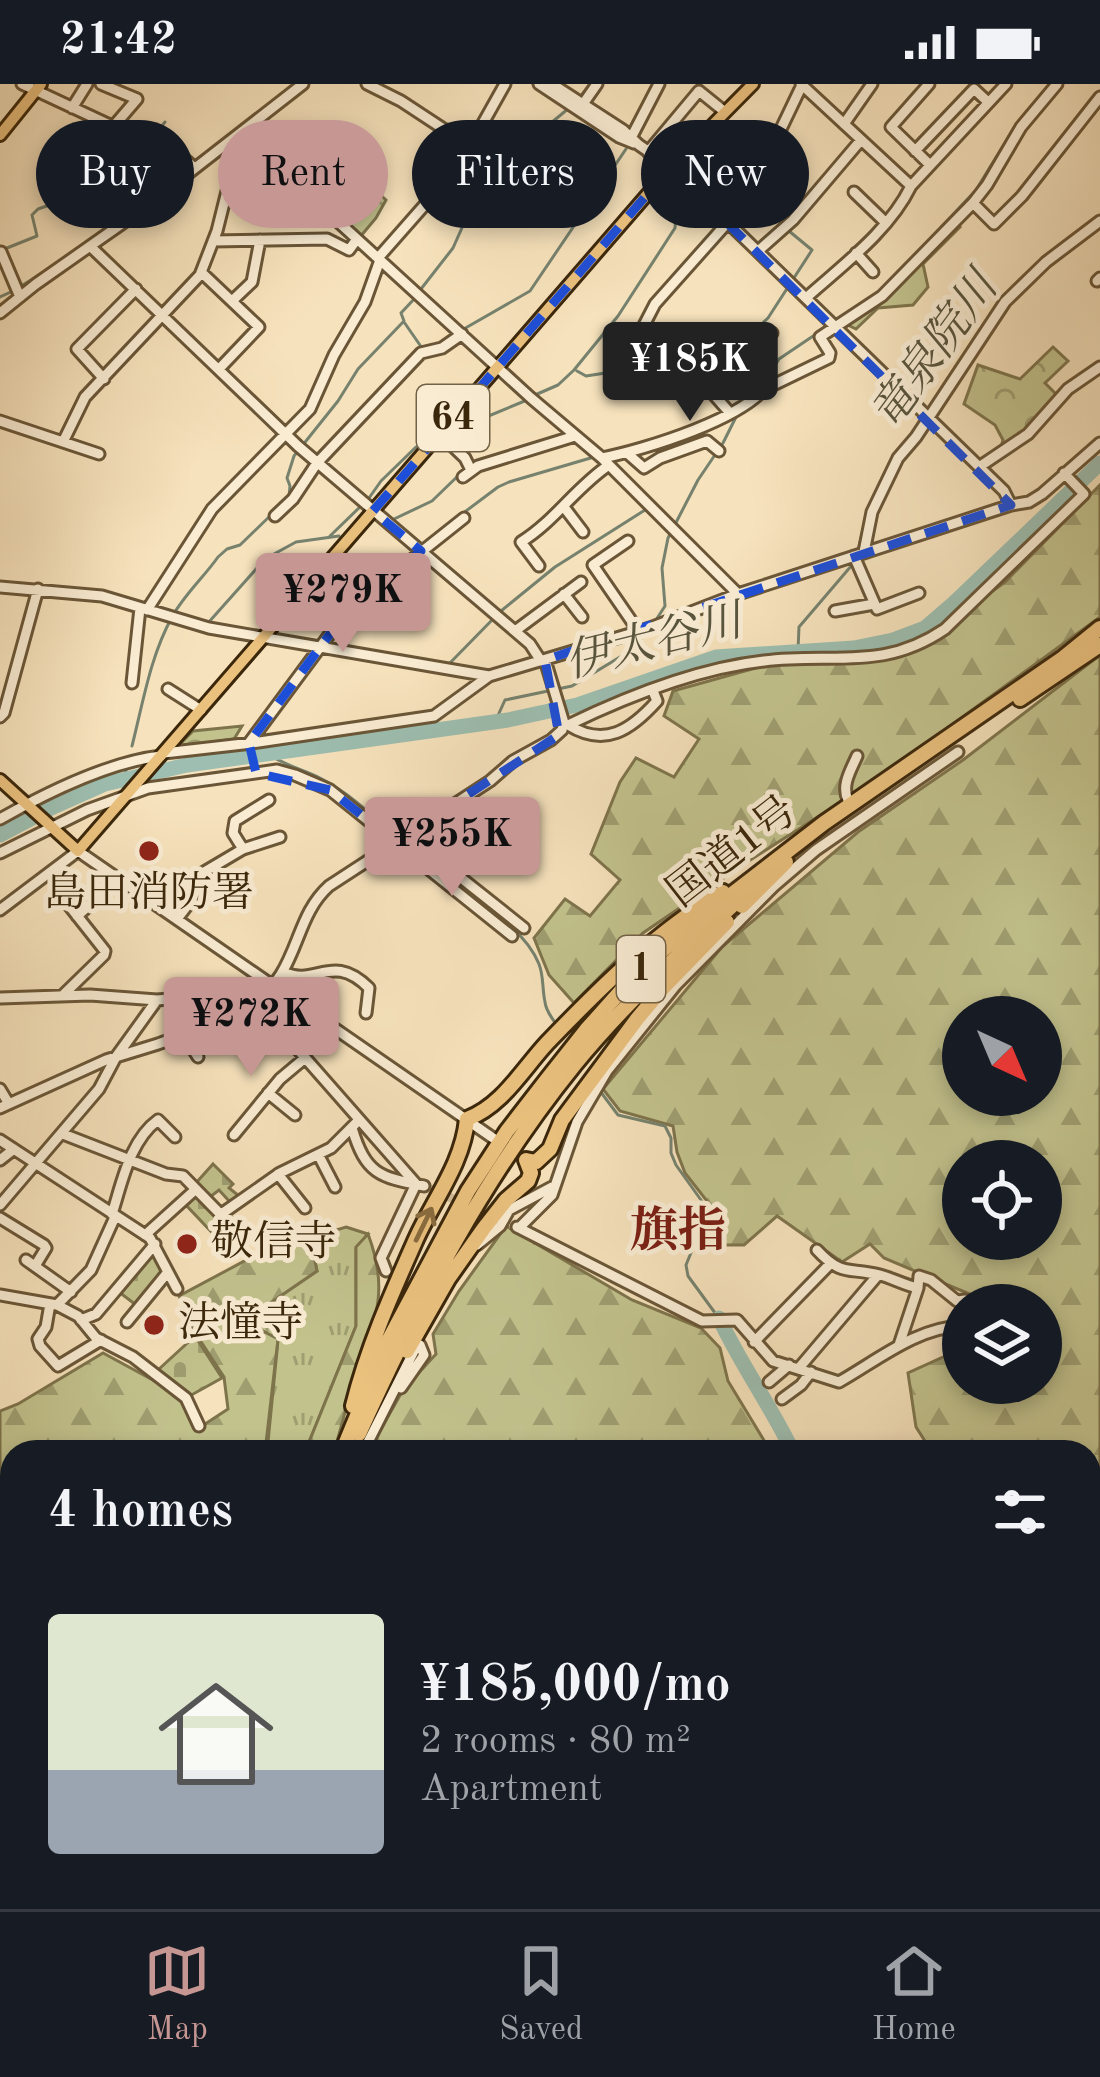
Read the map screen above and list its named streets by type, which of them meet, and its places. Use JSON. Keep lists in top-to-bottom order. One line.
{"streets":{"highway":["国道1号","1"],"main road":["64"]},"districts":["旗指"],"water":["竜泉院川","伊太谷川"],"places":["島田消防署","敬信寺","法憧寺"],"north":"bottom right","page":{"status":"21:42","chip":["Buy","Rent","Filters","New"],"price":["¥185K","¥279K","¥255K","¥272K"],"heading":"4 homes","list":[{"name":"¥185,000/mo","note":"2 rooms · 80 m² · Apartment"}],"tabs":["Map","Saved","Home"]}}
